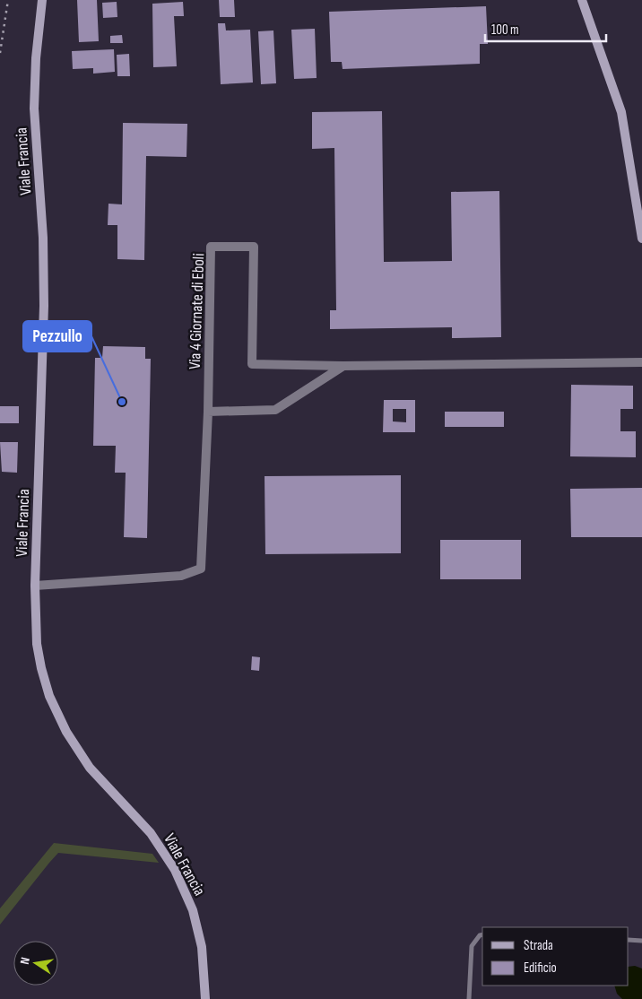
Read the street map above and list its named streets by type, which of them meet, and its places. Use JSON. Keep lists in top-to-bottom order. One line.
{"streets":{"street":["Viale Francia","Via 4 Giornate di Eboli"]},"crossings":[["Viale Francia","Via 4 Giornate di Eboli"]],"places":["Pezzullo"],"legend":["Strada","Edificio"],"scale_bar":"100 m","north":"left"}
